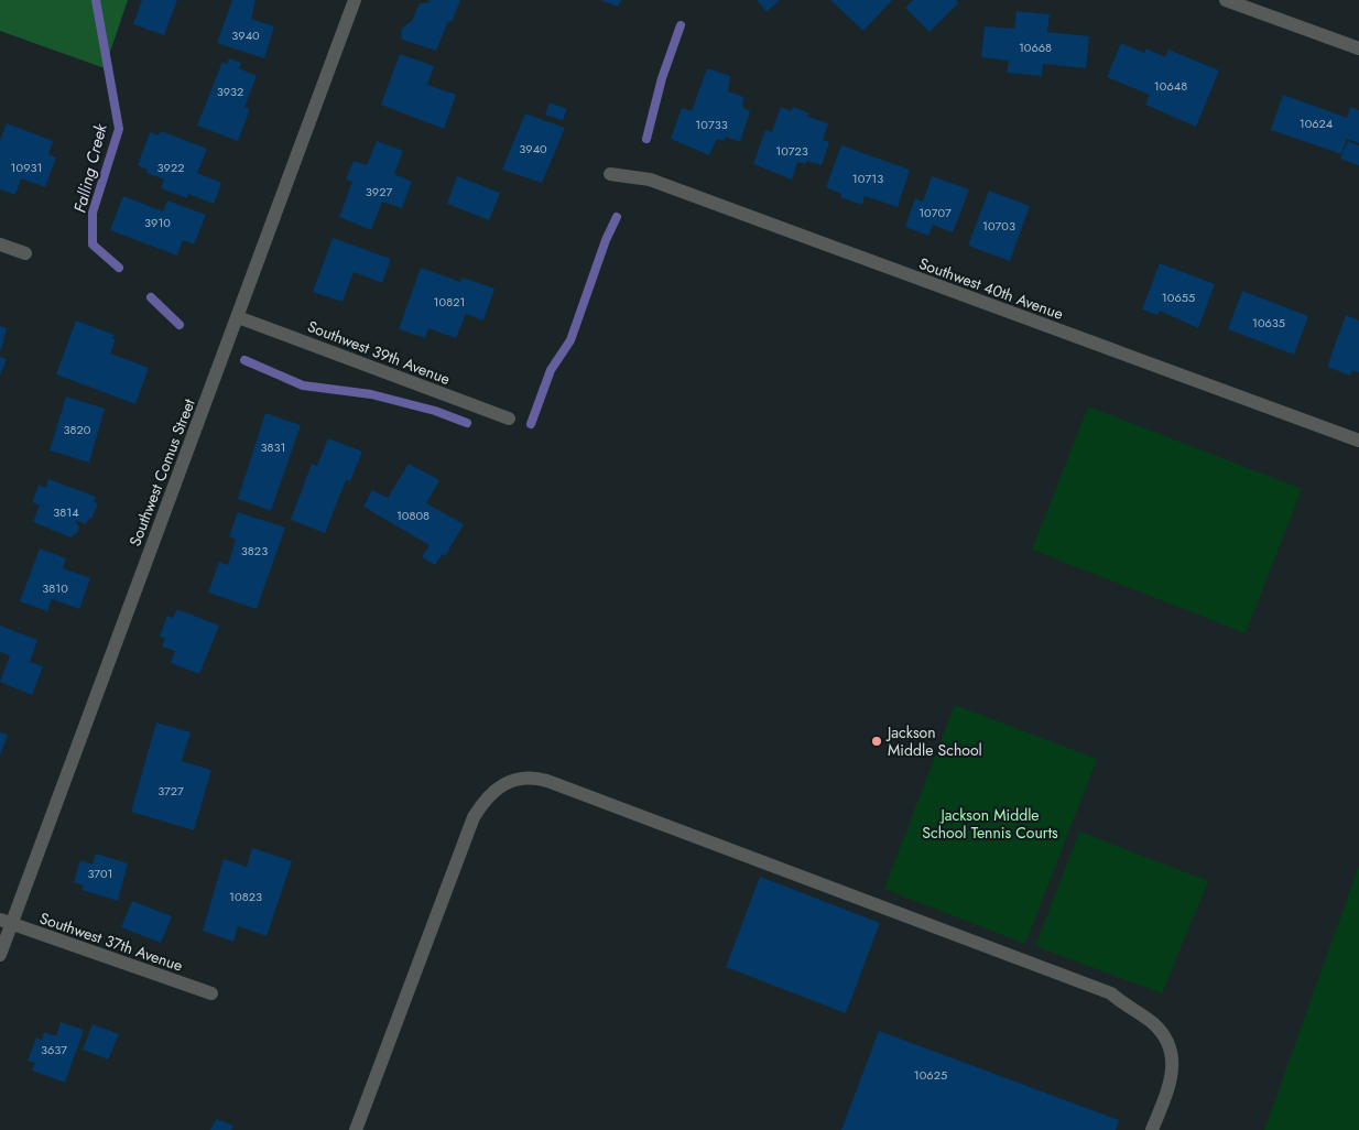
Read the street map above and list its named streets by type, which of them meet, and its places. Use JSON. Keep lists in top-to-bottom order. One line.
{"streets":{"street":["Southwest 40th Avenue","Southwest 39th Avenue","Southwest Comus Street","Southwest 37th Avenue"]},"crossings":[["Southwest 39th Avenue","Southwest Comus Street"],["Southwest Comus Street","Southwest 37th Avenue"]],"water":["Falling Creek"],"parks":["Jackson Middle School Tennis Courts"],"places":["Jackson Middle School"],"house_numbers":["3940","10668","10648","3932","10624","10733","3940","10723","10931","3922","10713","3927","10707","3910","10703","10655","10821","10635","3820","3831","3814","10808","3823","3810","3727","3701","10823","3637","10625"]}
